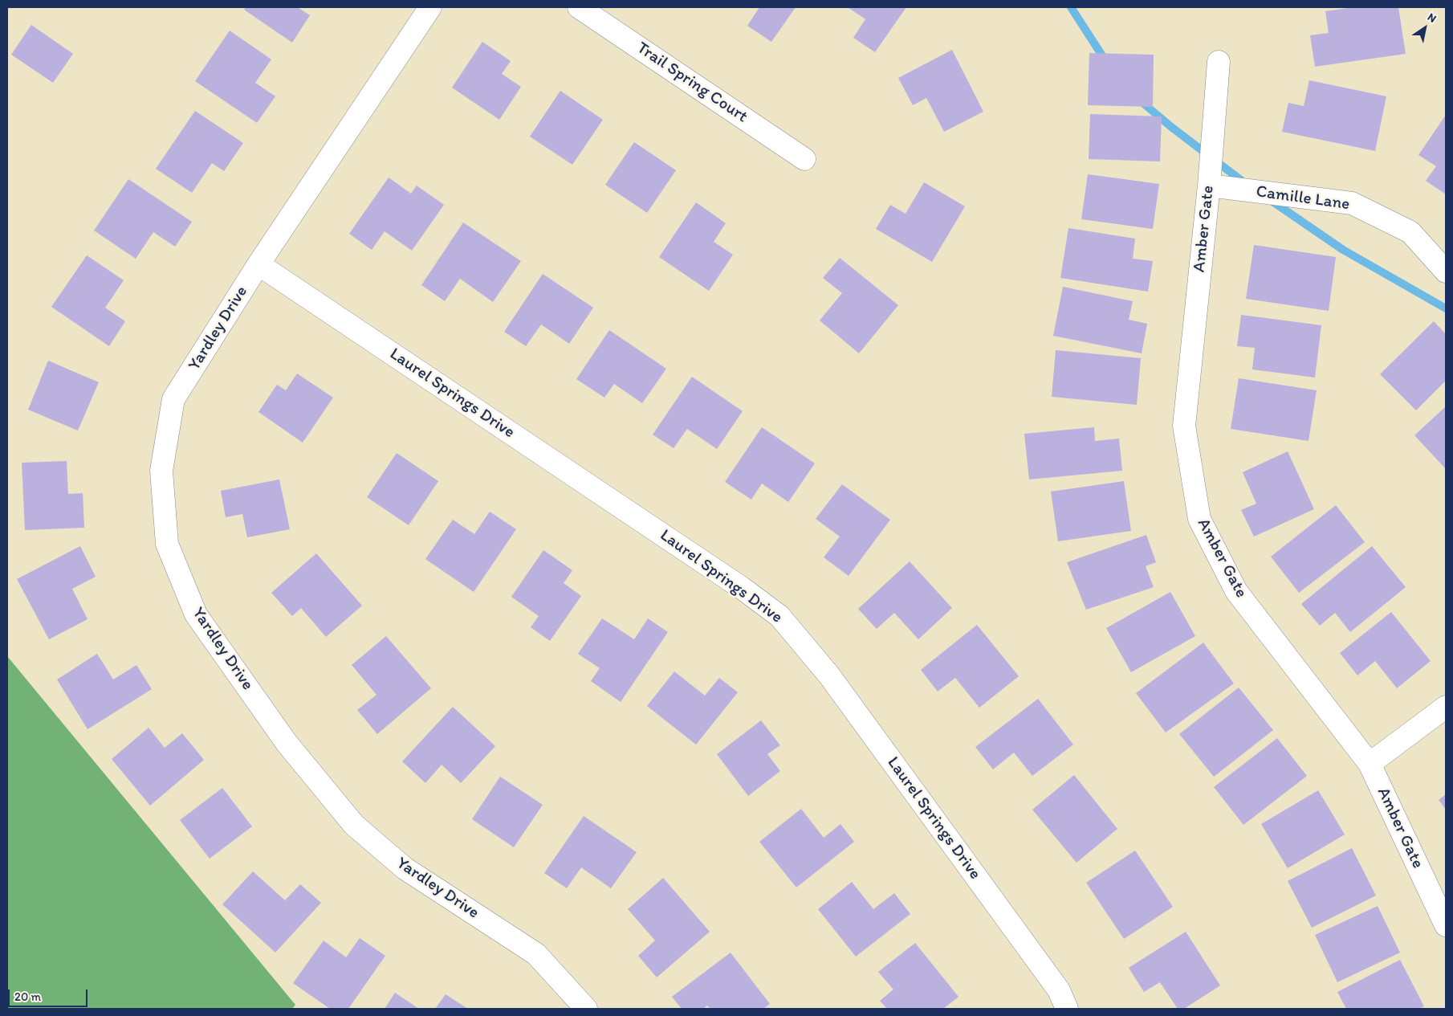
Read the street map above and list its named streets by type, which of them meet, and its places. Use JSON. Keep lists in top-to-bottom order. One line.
{"streets":{"street":["Trail Spring Court","Camille Lane","Amber Gate","Yardley Drive","Laurel Springs Drive"]},"crossings":[["Camille Lane","Amber Gate"],["Yardley Drive","Laurel Springs Drive"]],"scale_bar":"20 m","north":"top right"}
